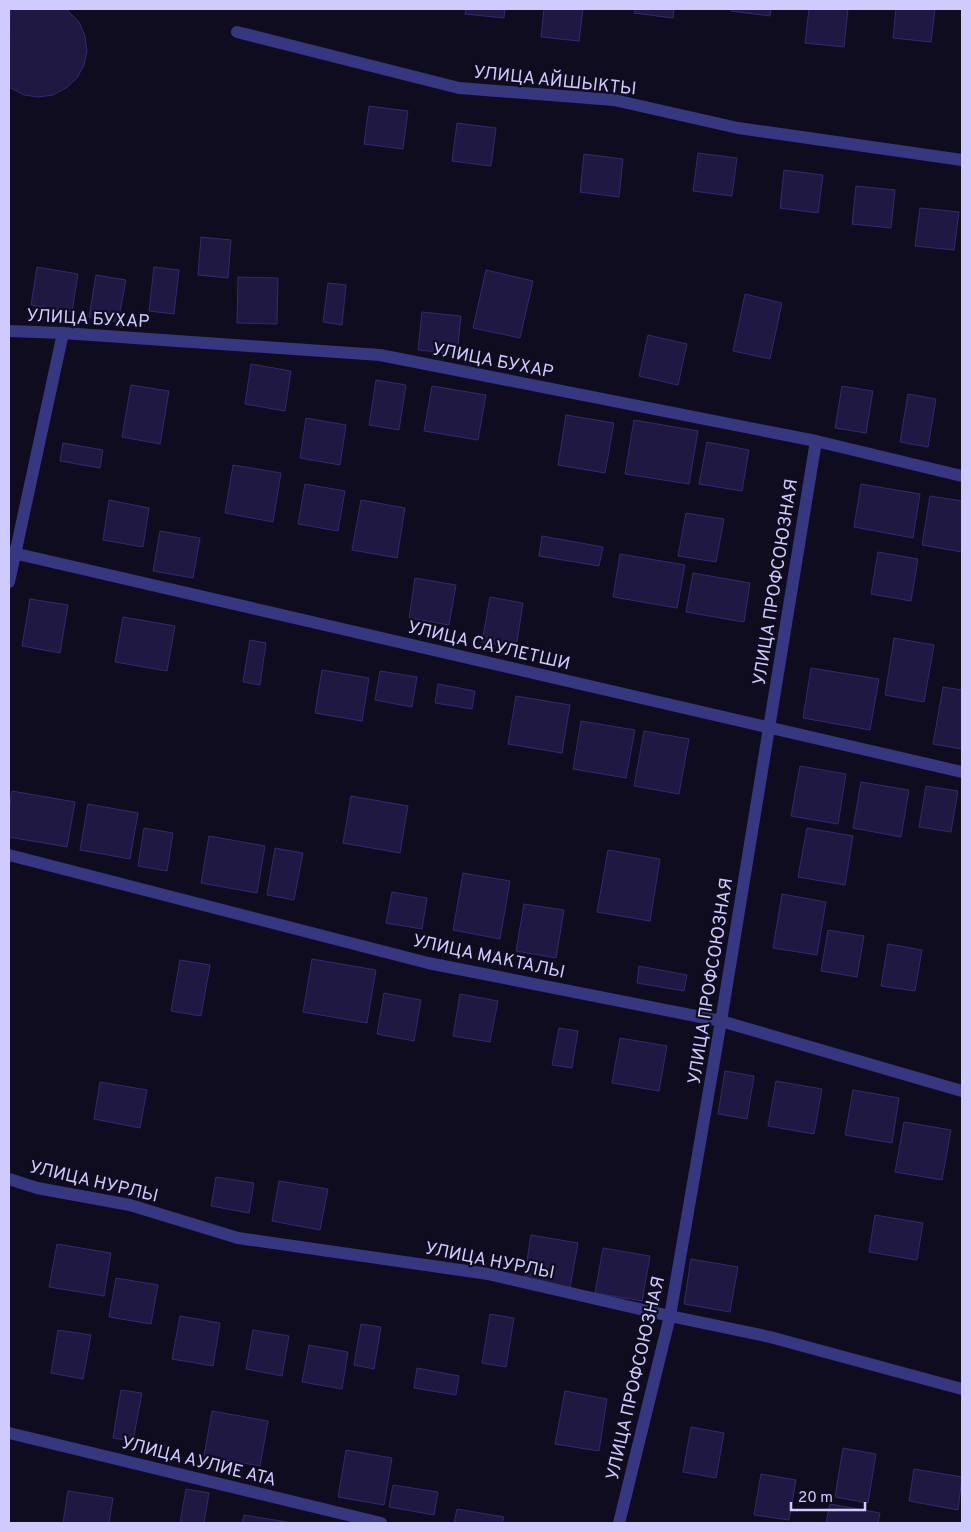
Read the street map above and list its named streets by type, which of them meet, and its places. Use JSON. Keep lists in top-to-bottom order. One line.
{"streets":{"street":["УЛИЦА АЙШЫКТЫ","УЛИЦА БУХАР","УЛИЦА ПРОФСОЮЗНАЯ","УЛИЦА САУЛЕТШИ","УЛИЦА МАКТАЛЫ","УЛИЦА НУРЛЫ","УЛИЦА АУЛИЕ АТА"]},"crossings":[["УЛИЦА БУХАР","УЛИЦА ПРОФСОЮЗНАЯ"],["УЛИЦА ПРОФСОЮЗНАЯ","УЛИЦА САУЛЕТШИ"],["УЛИЦА ПРОФСОЮЗНАЯ","УЛИЦА МАКТАЛЫ"],["УЛИЦА ПРОФСОЮЗНАЯ","УЛИЦА НУРЛЫ"]],"scale_bar":"20 m"}
